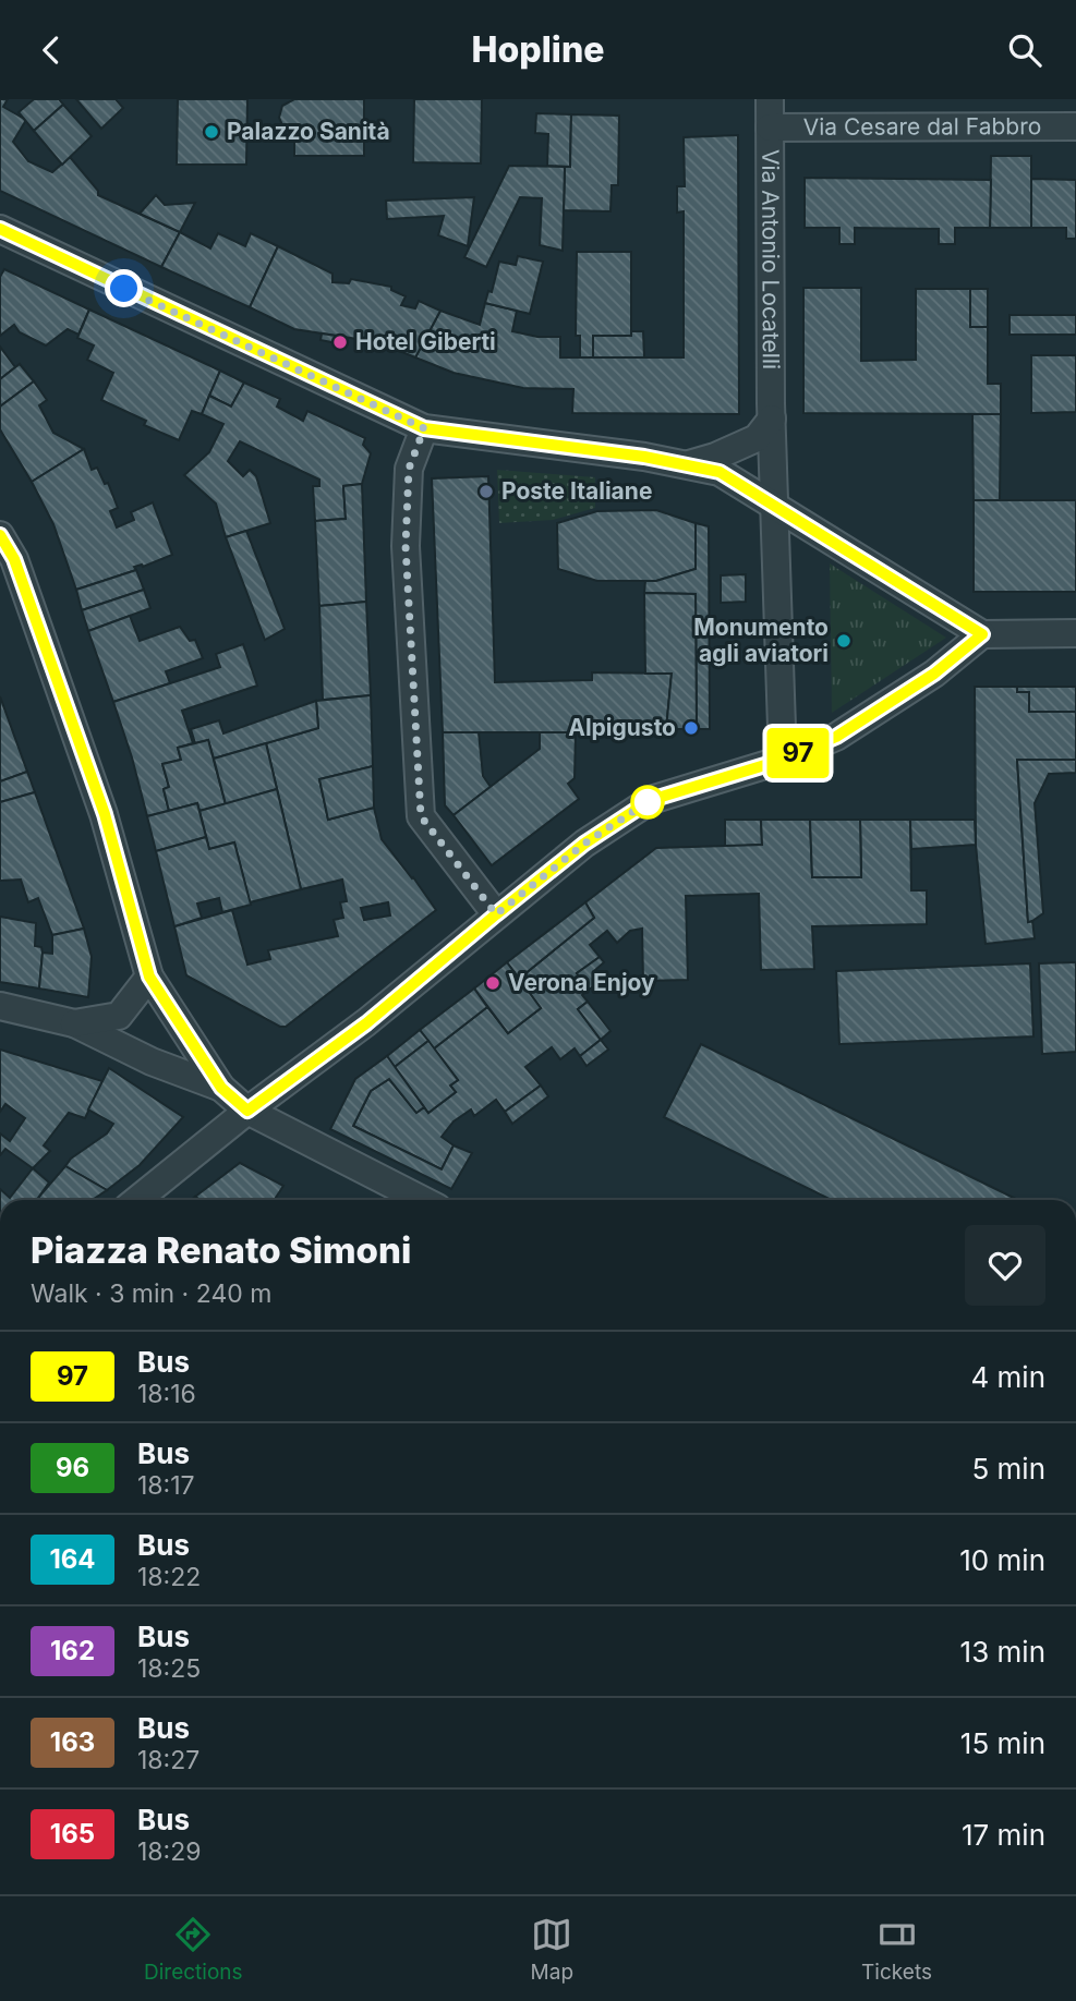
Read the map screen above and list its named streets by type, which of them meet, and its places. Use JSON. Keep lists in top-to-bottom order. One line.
{"streets":{"street":["Via Cesare dal Fabbro","Via Antonio Locatelli"]},"crossings":[["Via Cesare dal Fabbro","Via Antonio Locatelli"]],"places":["Palazzo Sanità","Hotel Giberti","Poste Italiane","Monumento agli aviatori","Alpigusto","Verona Enjoy"],"lines":["bus line 97"],"page":{"header":"Hopline","on_map":"97","heading":["Piazza Renato Simoni","Walk · 3 min · 240 m"],"list":[{"mark":"97","name":"Bus","note":"18:16","value":"4 min"},{"mark":"96","name":"Bus","note":"18:17","value":"5 min"},{"mark":"164","name":"Bus","note":"18:22","value":"10 min"},{"mark":"162","name":"Bus","note":"18:25","value":"13 min"},{"mark":"163","name":"Bus","note":"18:27","value":"15 min"},{"mark":"165","name":"Bus","note":"18:29","value":"17 min"}],"tabs":["Directions","Map","Tickets"]}}
